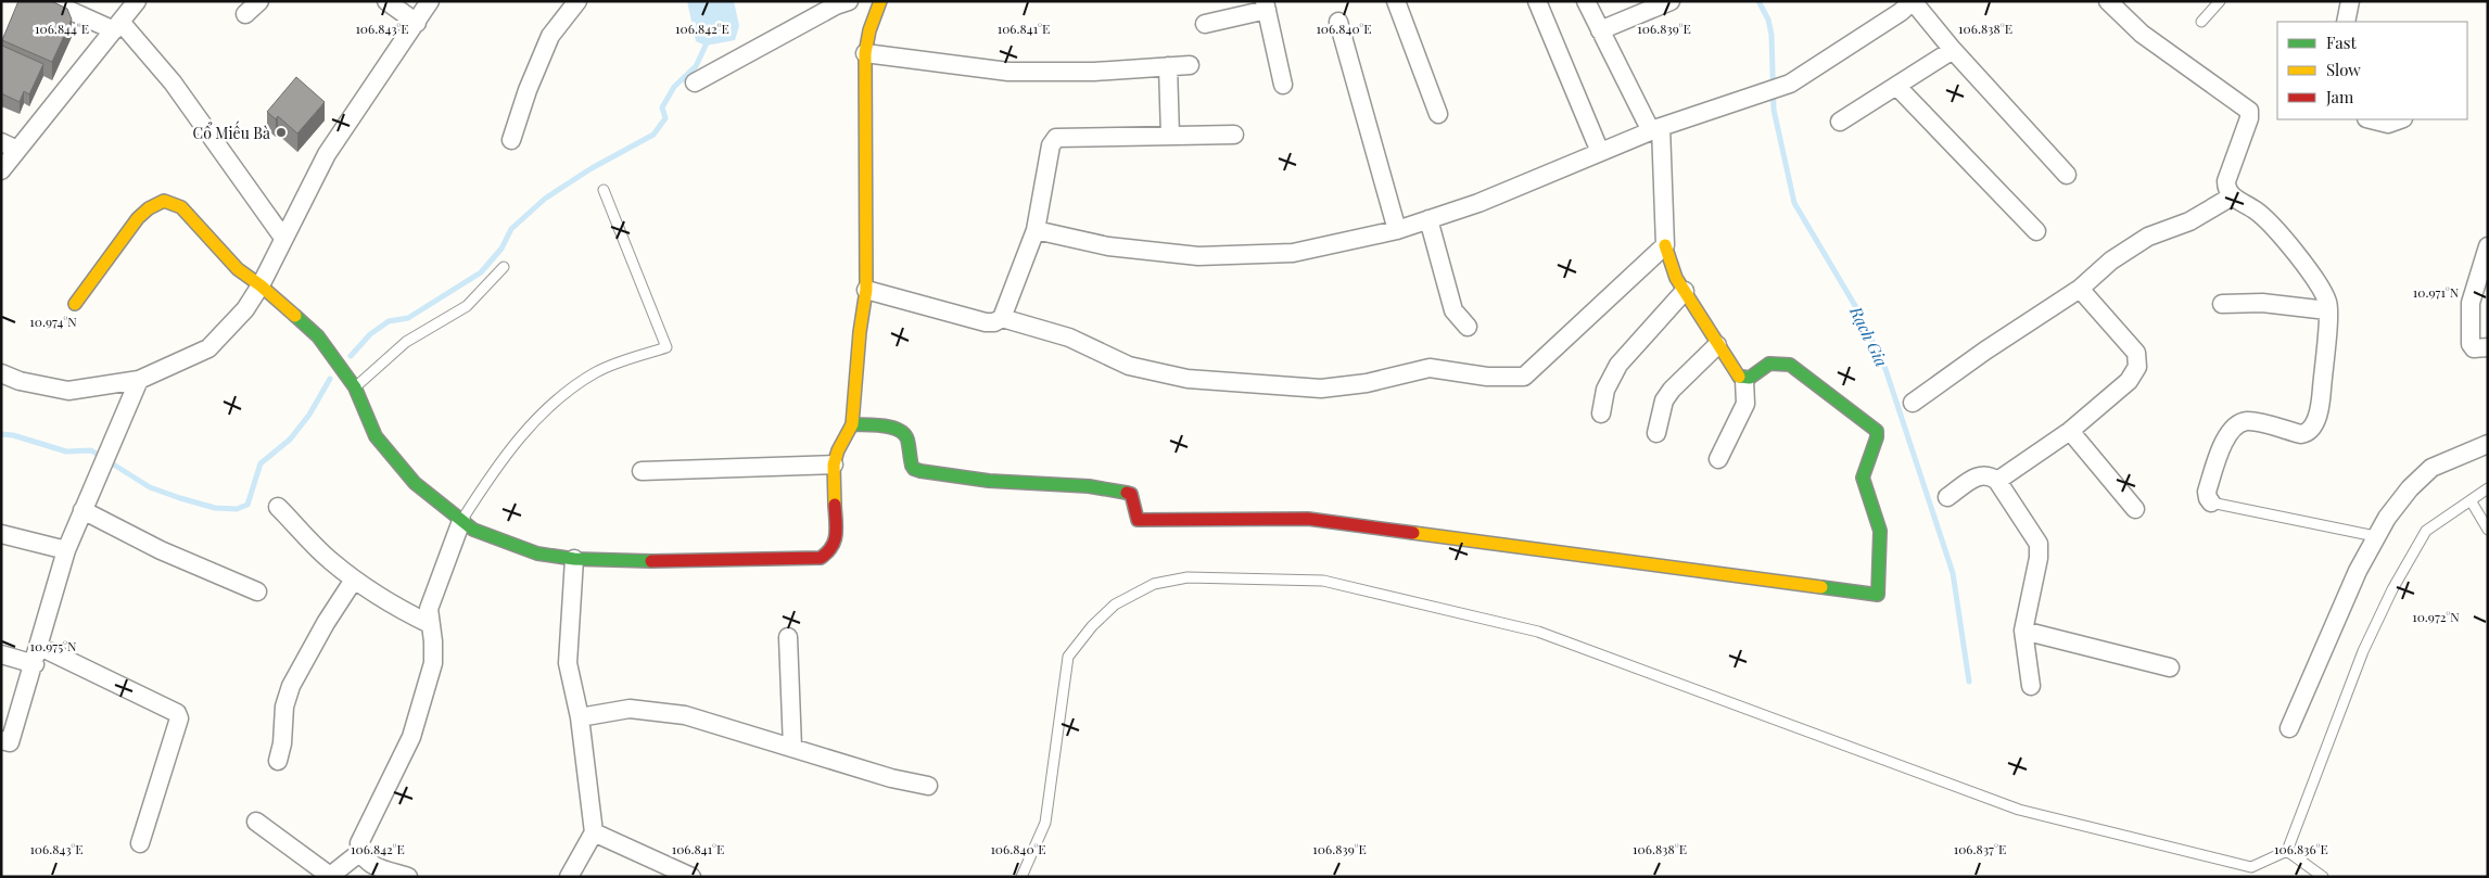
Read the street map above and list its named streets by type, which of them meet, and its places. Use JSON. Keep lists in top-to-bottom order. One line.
{"water":["Rạch Gia"],"places":["Cổ Miếu Bà"],"legend":["Fast","Slow","Jam"],"coordinates":["106.844°E","106.843°E","106.842°E","106.841°E","106.840°E","106.839°E","106.838°E","10.971°N","10.974°N","10.972°N","10.975°N","106.837°E","106.836°E"]}
